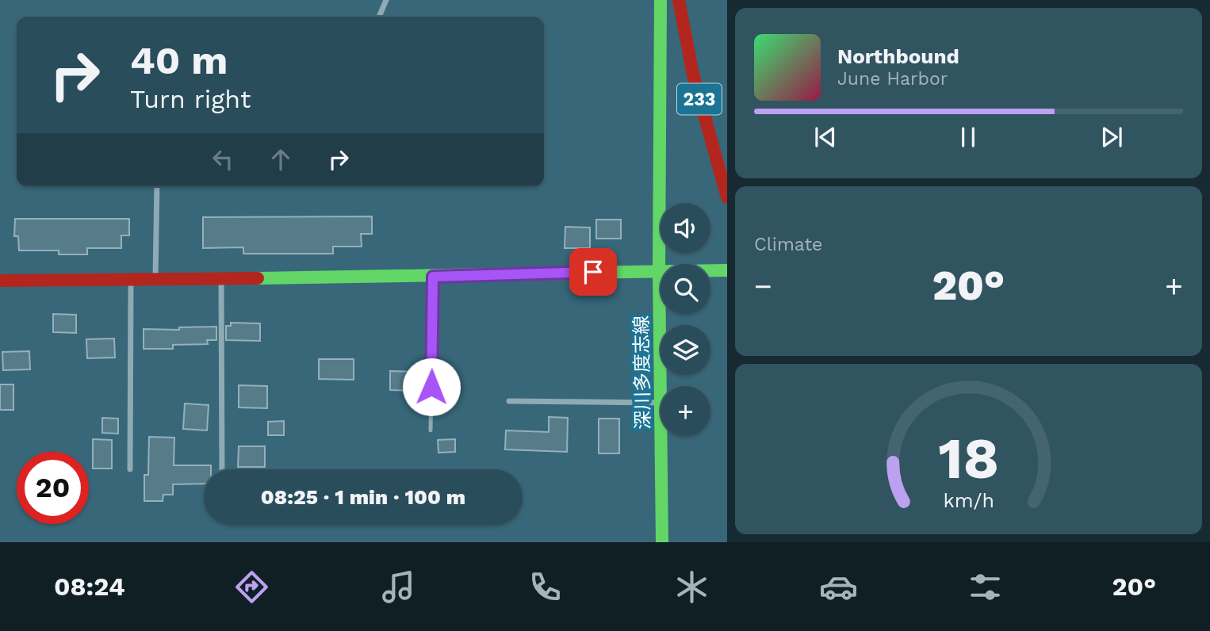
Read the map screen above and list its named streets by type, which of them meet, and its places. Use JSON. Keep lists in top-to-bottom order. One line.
{"streets":{"main road":["233","深川多度志線"]},"page":{"turn":["40 m","Turn right"],"song":["Northbound","June Harbor"],"tile":"Climate","map_buttons":"+","heat":["−","20°","+"],"limit":"20","trip":"08:25 · 1 min · 100 m","tabs":["08:24","20°"],"gauge":["18","km/h"]}}
